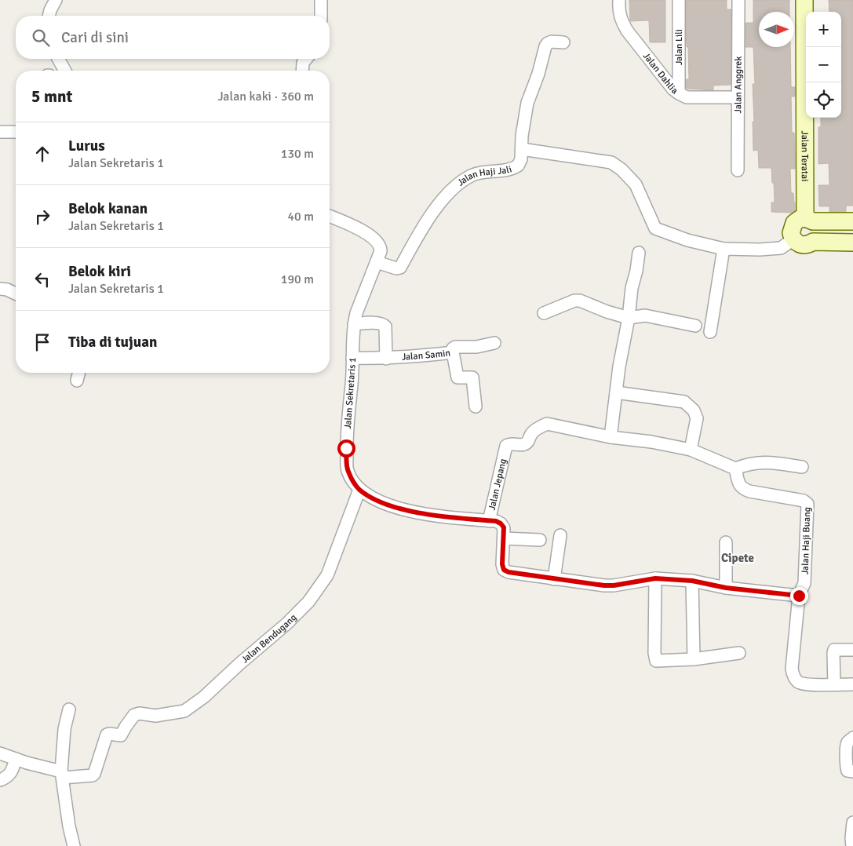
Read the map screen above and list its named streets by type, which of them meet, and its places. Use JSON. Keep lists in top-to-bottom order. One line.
{"streets":{"street":["Jalan Lili","Jalan Dahlia","Jalan Anggrek","Jalan Teratai","Jalan Haji Jali","Jalan Samin","Jalan Sekretaris 1","Jalan Jepang","Jalan Haji Buang","Jalan Bendugang"]},"crossings":[["Jalan Lili","Jalan Dahlia"],["Jalan Dahlia","Jalan Anggrek"],["Jalan Haji Jali","Jalan Sekretaris 1"],["Jalan Samin","Jalan Sekretaris 1"],["Jalan Sekretaris 1","Jalan Jepang"],["Jalan Sekretaris 1","Jalan Haji Buang"],["Jalan Sekretaris 1","Jalan Bendugang"]],"districts":["Cipete"],"north":"right","page":{"map_buttons":["+","−"],"search":"Cari di sini","heading":["5 mnt","Jalan kaki · 360 m"],"list":[["Lurus","Jalan Sekretaris 1","130 m"],["Belok kanan","Jalan Sekretaris 1","40 m"],["Belok kiri","Jalan Sekretaris 1","190 m"],"Tiba di tujuan"]}}
